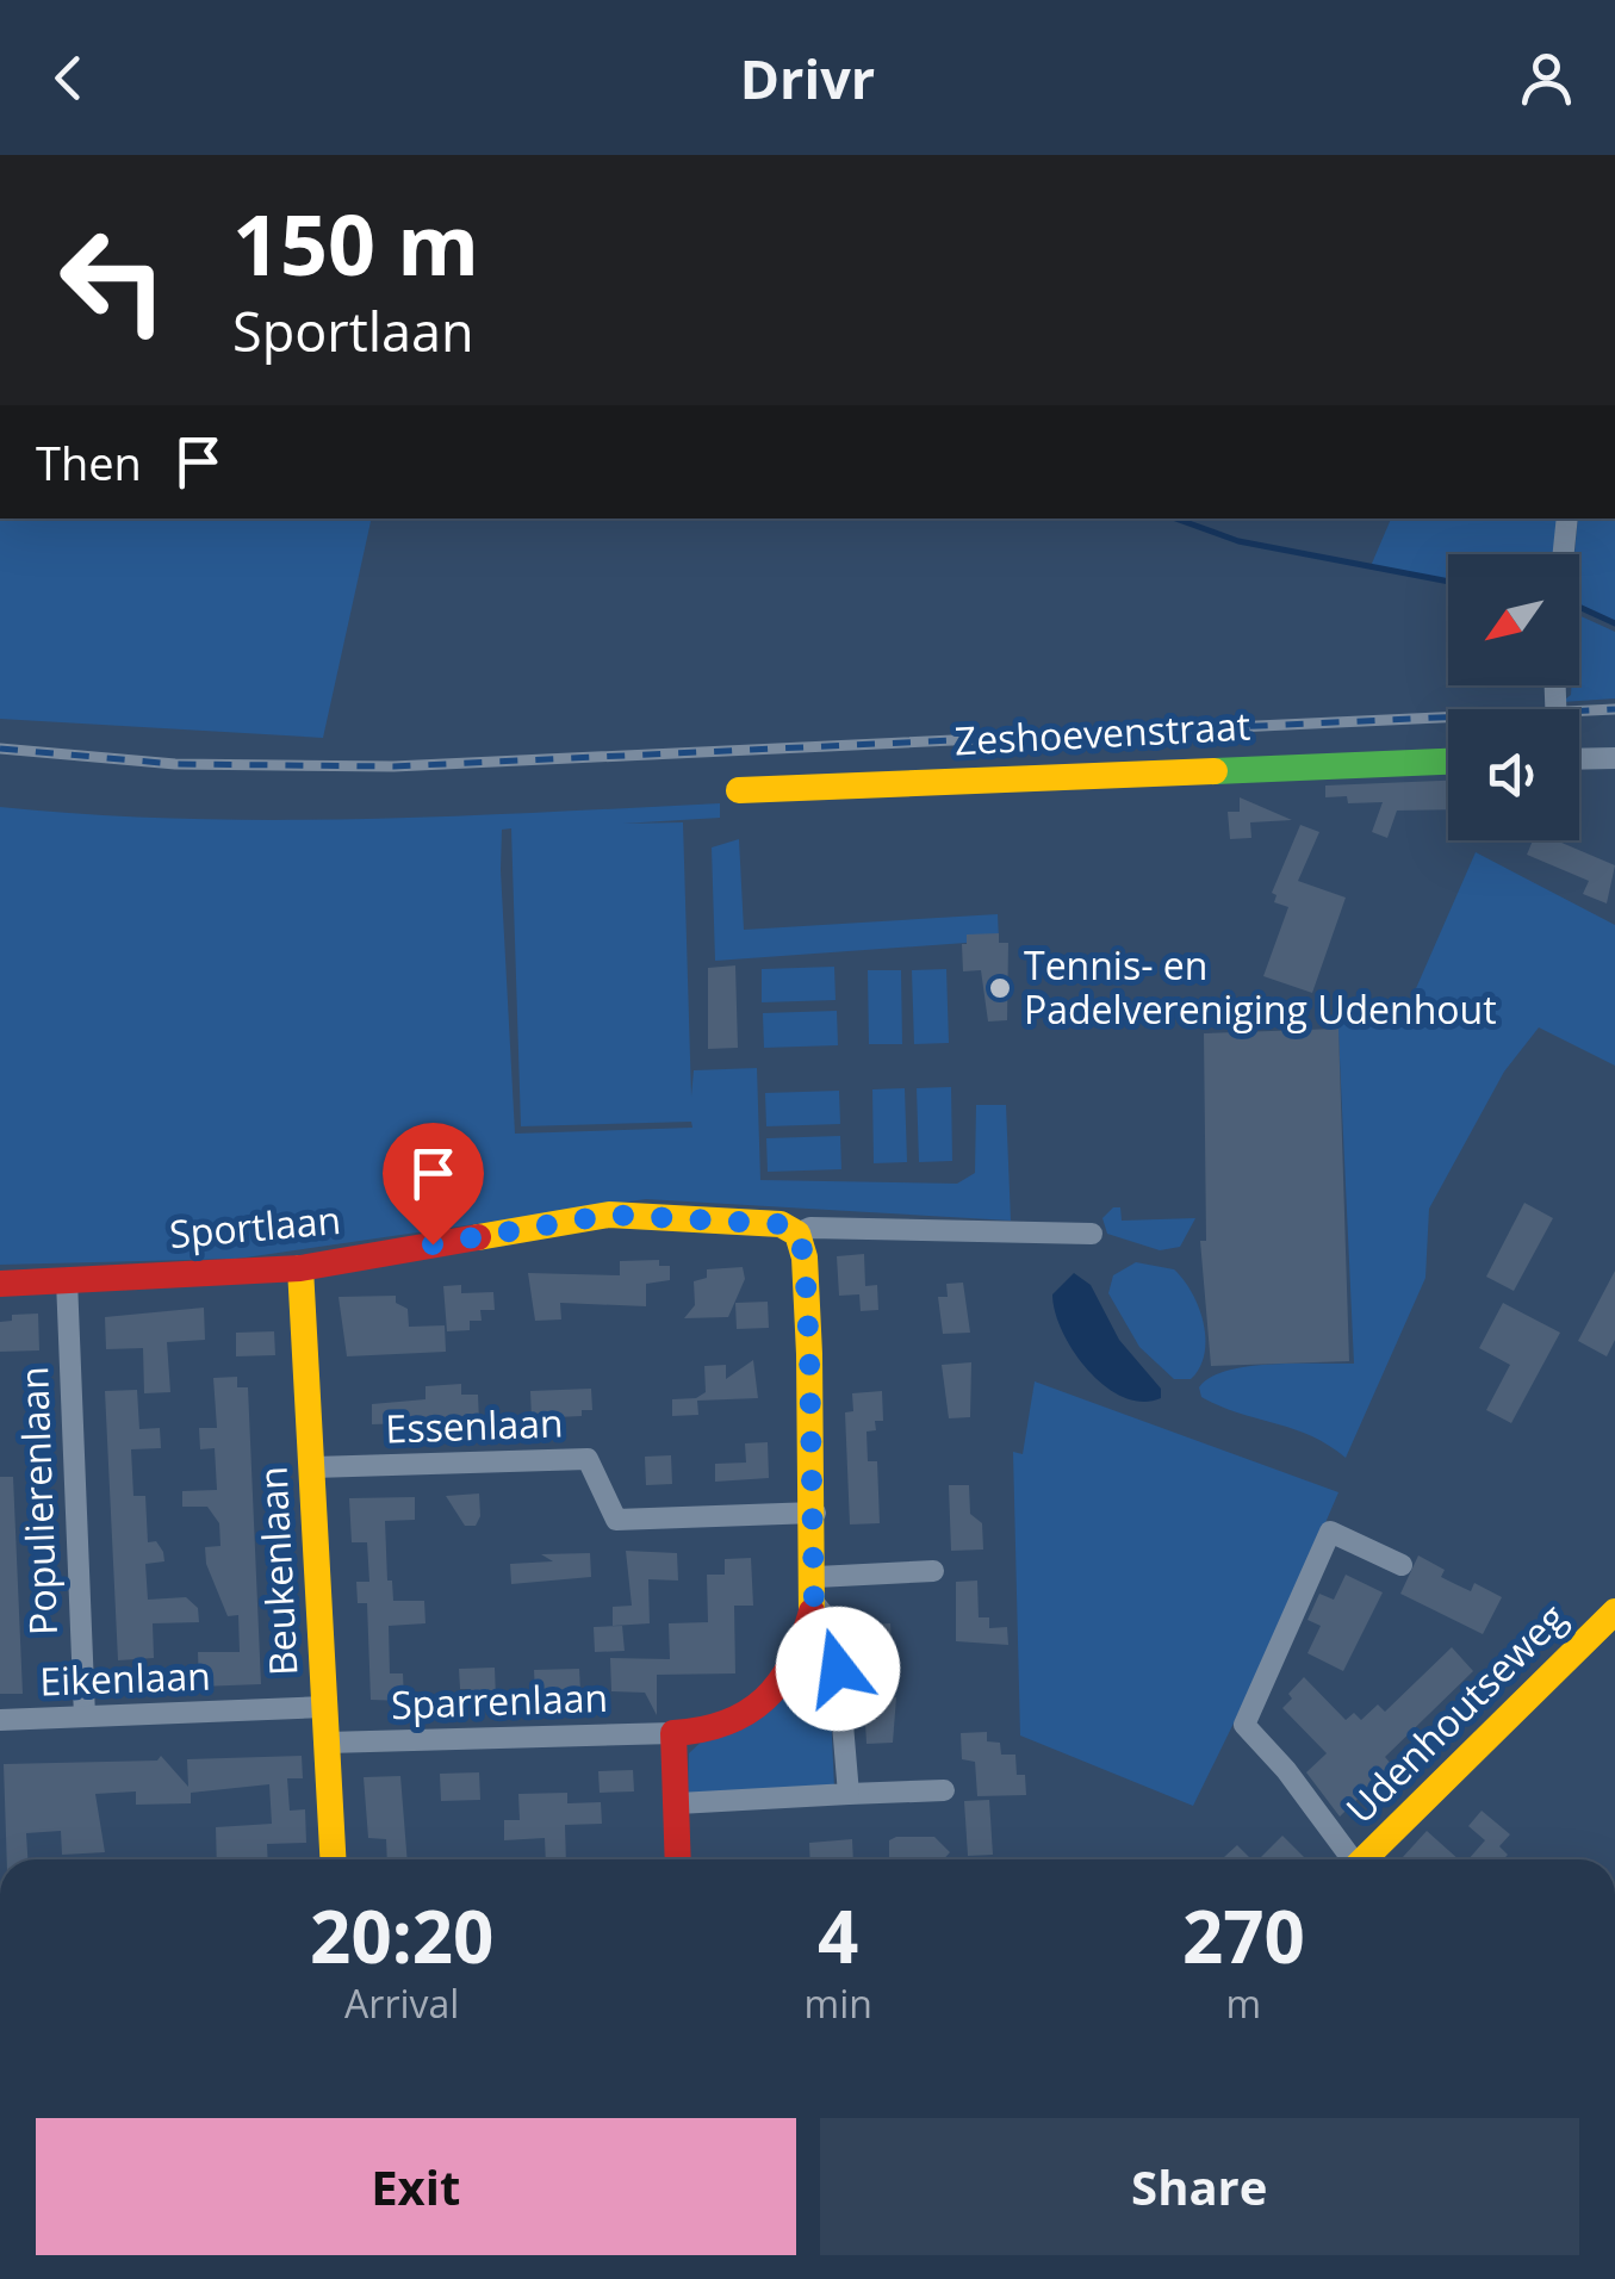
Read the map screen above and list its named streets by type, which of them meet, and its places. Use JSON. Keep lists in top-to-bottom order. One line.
{"streets":{"street":["Zeshoevenstraat","Sportlaan","Essenlaan","Populierenlaan","Beukenlaan","Eikenlaan","Sparrenlaan","Udenhoutseweg"]},"crossings":[["Sportlaan","Populierenlaan"],["Sportlaan","Beukenlaan"],["Essenlaan","Beukenlaan"],["Populierenlaan","Eikenlaan"],["Beukenlaan","Eikenlaan"],["Beukenlaan","Sparrenlaan"]],"places":["Tennis- en Padelvereniging Udenhout"],"north":"bottom left","page":{"header":"Drivr","turn":["150 m","Sportlaan"],"then":"Then","eta":["20:20","Arrival","4","min","270","m"],"buttons":["Exit","Share"]}}
